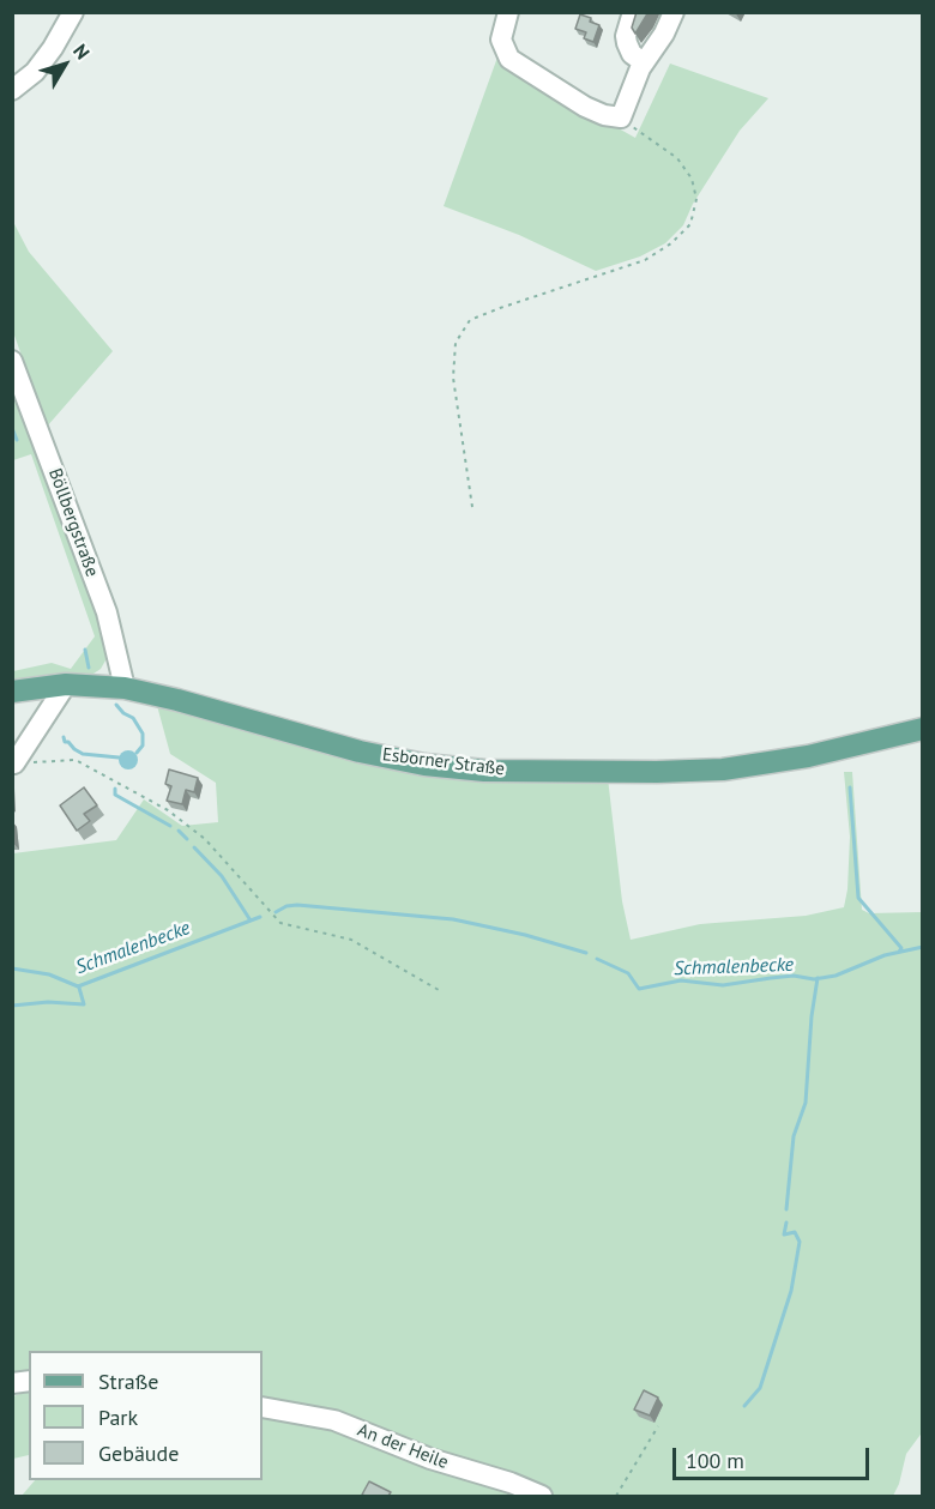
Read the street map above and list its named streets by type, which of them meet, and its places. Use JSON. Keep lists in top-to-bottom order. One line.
{"streets":{"main road":["Esborner Straße"],"street":["Böllbergstraße","An der Heile"]},"crossings":[["Böllbergstraße","Esborner Straße"]],"water":["Schmalenbecke"],"legend":["Straße","Park","Gebäude"],"scale_bar":"100 m","north":"top right"}
